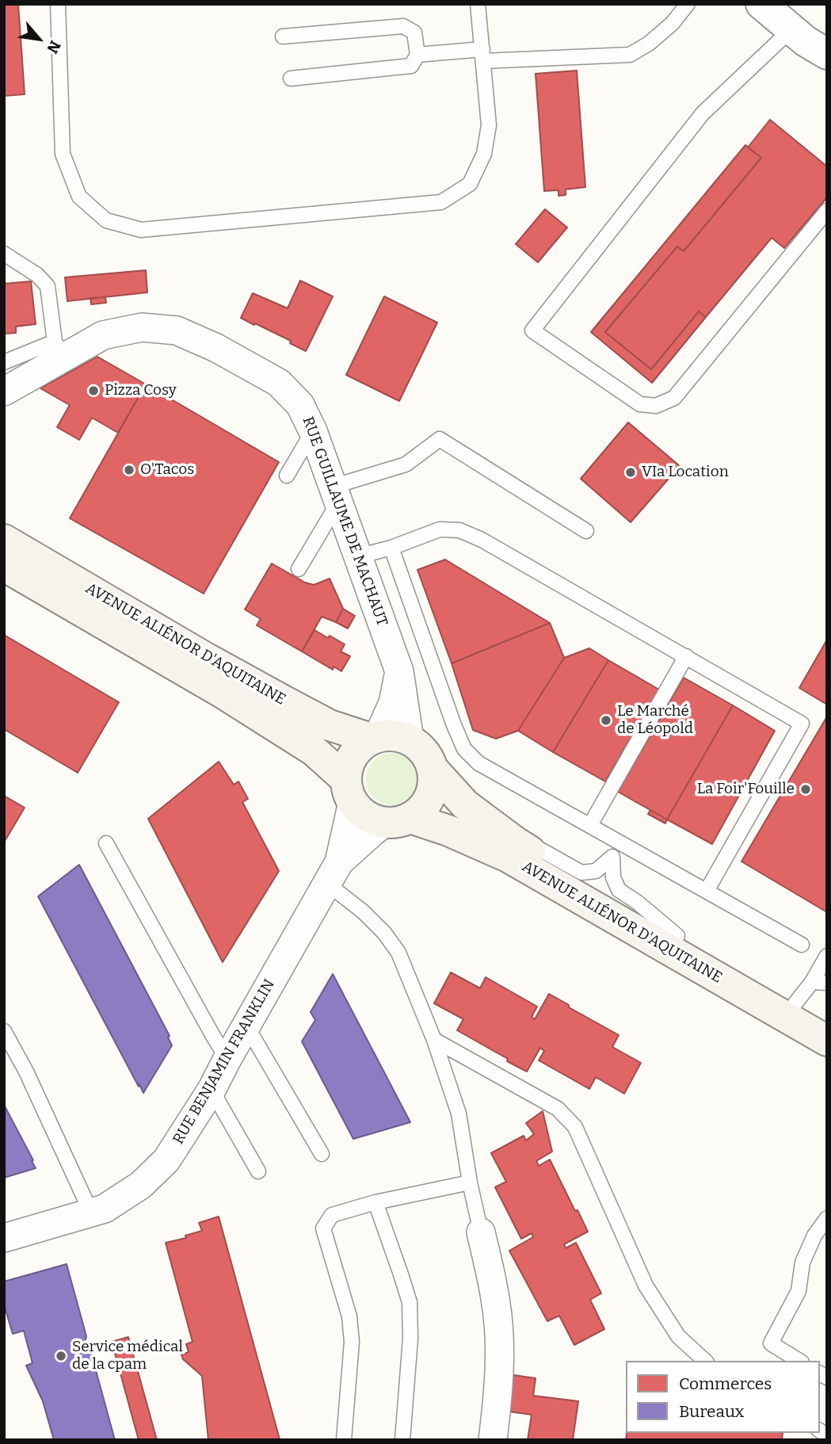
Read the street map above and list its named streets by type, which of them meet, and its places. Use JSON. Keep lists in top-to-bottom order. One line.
{"streets":{"main road":["AVENUE ALIÉNOR D'AQUITAINE"],"street":["RUE GUILLAUME DE MACHAUT","RUE BENJAMIN FRANKLIN"]},"crossings":[["RUE GUILLAUME DE MACHAUT","AVENUE ALIÉNOR D'AQUITAINE"],["RUE GUILLAUME DE MACHAUT","RUE BENJAMIN FRANKLIN"],["AVENUE ALIÉNOR D'AQUITAINE","RUE BENJAMIN FRANKLIN"]],"places":["Pizza Cosy","O'Tacos","VIa Location","Le Marché de Léopold","La Foir'Fouille","Service médical de la cpam"],"legend":["Commerces","Bureaux"],"north":"bottom right"}
